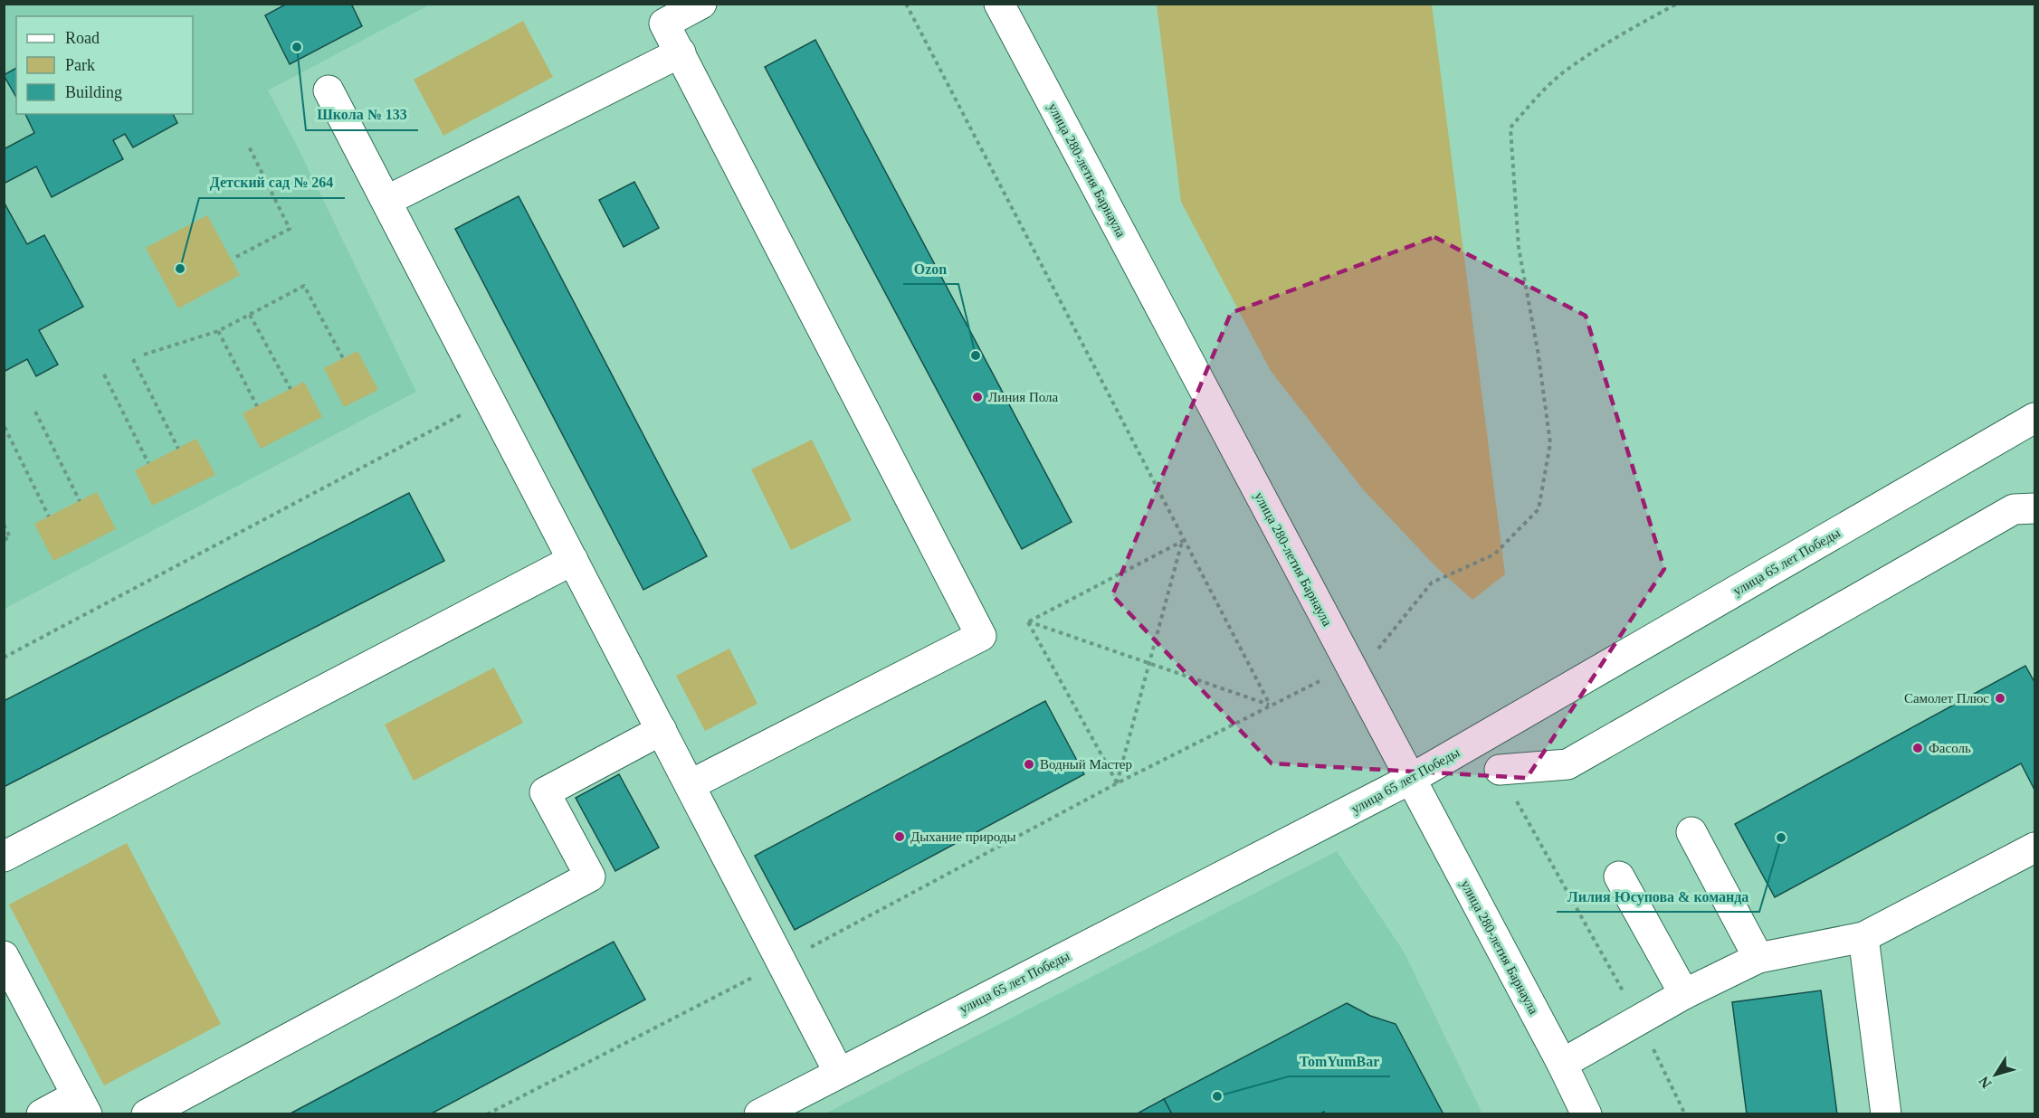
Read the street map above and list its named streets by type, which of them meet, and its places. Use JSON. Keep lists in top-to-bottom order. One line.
{"streets":{"street":["улица 280-летия Барнаула","улица 65 лет Победы"]},"crossings":[["улица 280-летия Барнаула","улица 65 лет Победы"]],"places":["Школа № 133","Детский сад № 264","Ozon","Линия Пола","Самолет Плюс","Фасоль","Водный Мастер","Дыхание природы","Лилия Юсупова & команда","TomYumBar"],"legend":["Road","Park","Building"],"north":"bottom left"}
